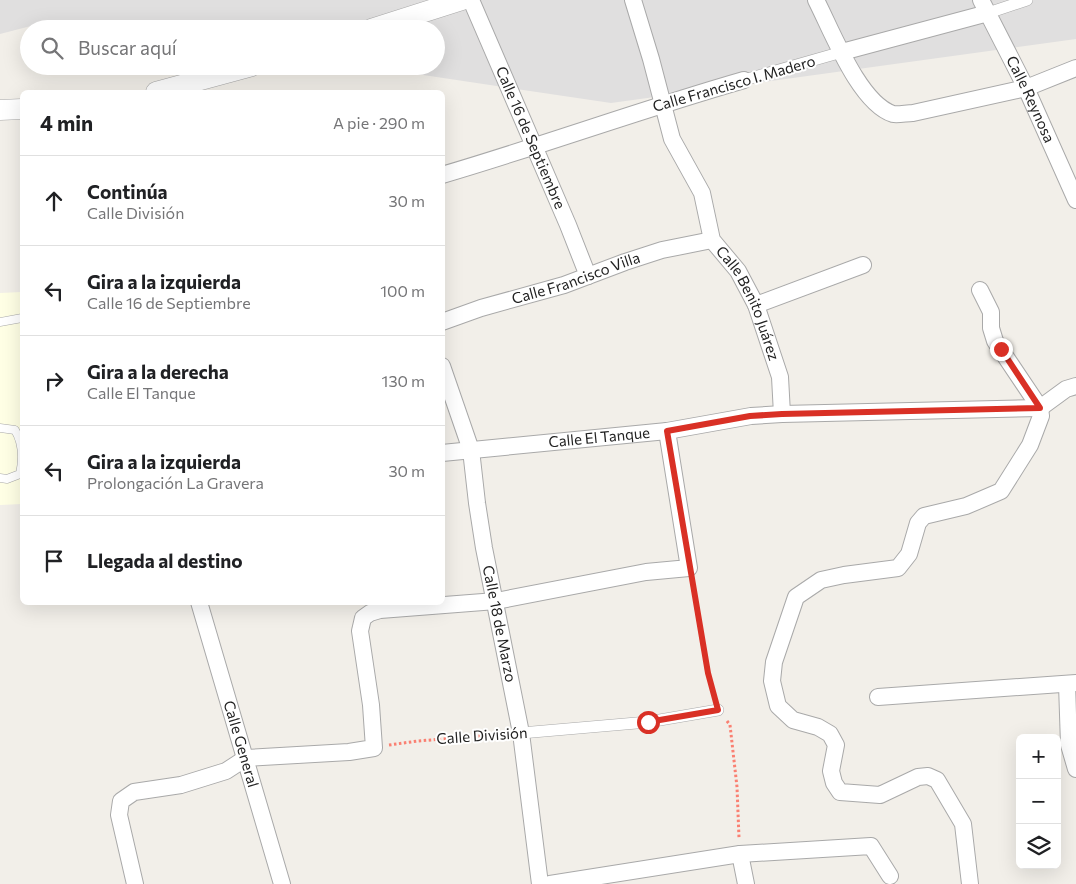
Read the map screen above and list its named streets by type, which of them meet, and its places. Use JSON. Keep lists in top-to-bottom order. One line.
{"streets":{"street":["Calle Francisco I. Madero","Calle Reynosa","Calle 16 de Septiembre","Calle Francisco Villa","Calle Benito Juárez","Calle El Tanque","Calle 18 de Marzo","Calle División","Calle General"]},"crossings":[["Calle Francisco I. Madero","Calle Reynosa"],["Calle Francisco I. Madero","Calle 16 de Septiembre"],["Calle Francisco I. Madero","Calle Benito Juárez"],["Calle 16 de Septiembre","Calle Francisco Villa"],["Calle Francisco Villa","Calle Benito Juárez"],["Calle Benito Juárez","Calle El Tanque"],["Calle El Tanque","Calle 18 de Marzo"],["Calle 18 de Marzo","Calle División"]],"page":{"search":"Buscar aquí","heading":["4 min","A pie · 290 m"],"list":[["Continúa","Calle División","30 m"],["Gira a la izquierda","Calle 16 de Septiembre","100 m"],["Gira a la derecha","Calle El Tanque","130 m"],["Gira a la izquierda","Prolongación La Gravera","30 m"],"Llegada al destino"],"map_buttons":["+","−"]}}
